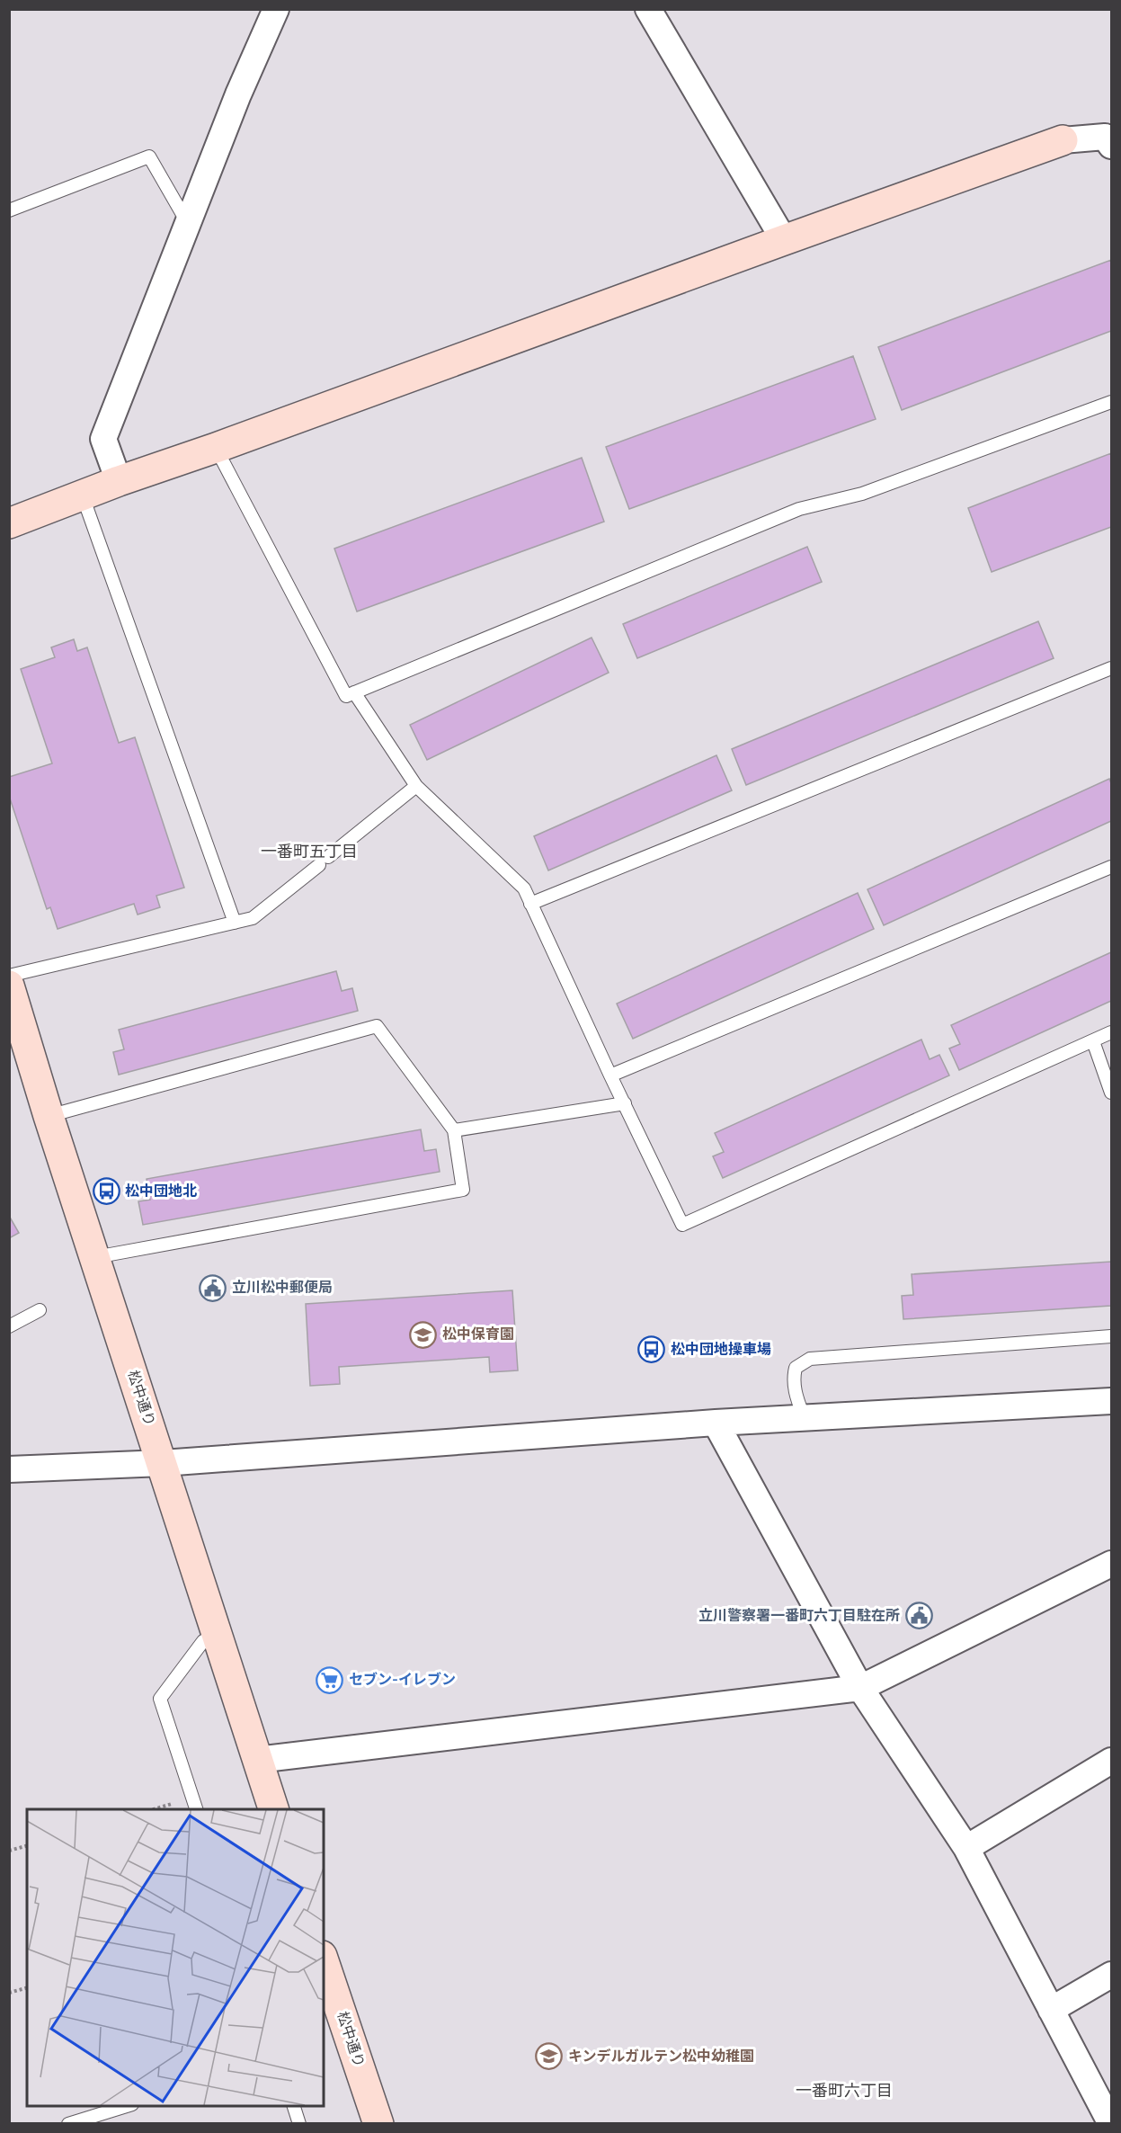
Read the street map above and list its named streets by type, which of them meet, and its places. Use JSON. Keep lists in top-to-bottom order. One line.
{"streets":{"street":["松中通り"]},"districts":["一番町五丁目","一番町六丁目"],"places":{"bus stop":["松中団地北","松中団地操車場"],"public building":["立川松中郵便局","立川警察署一番町六丁目駐在所"],"school or university":["松中保育園","キンデルガルテン松中幼稚園"],"supermarket":["セブン-イレブン"]}}
